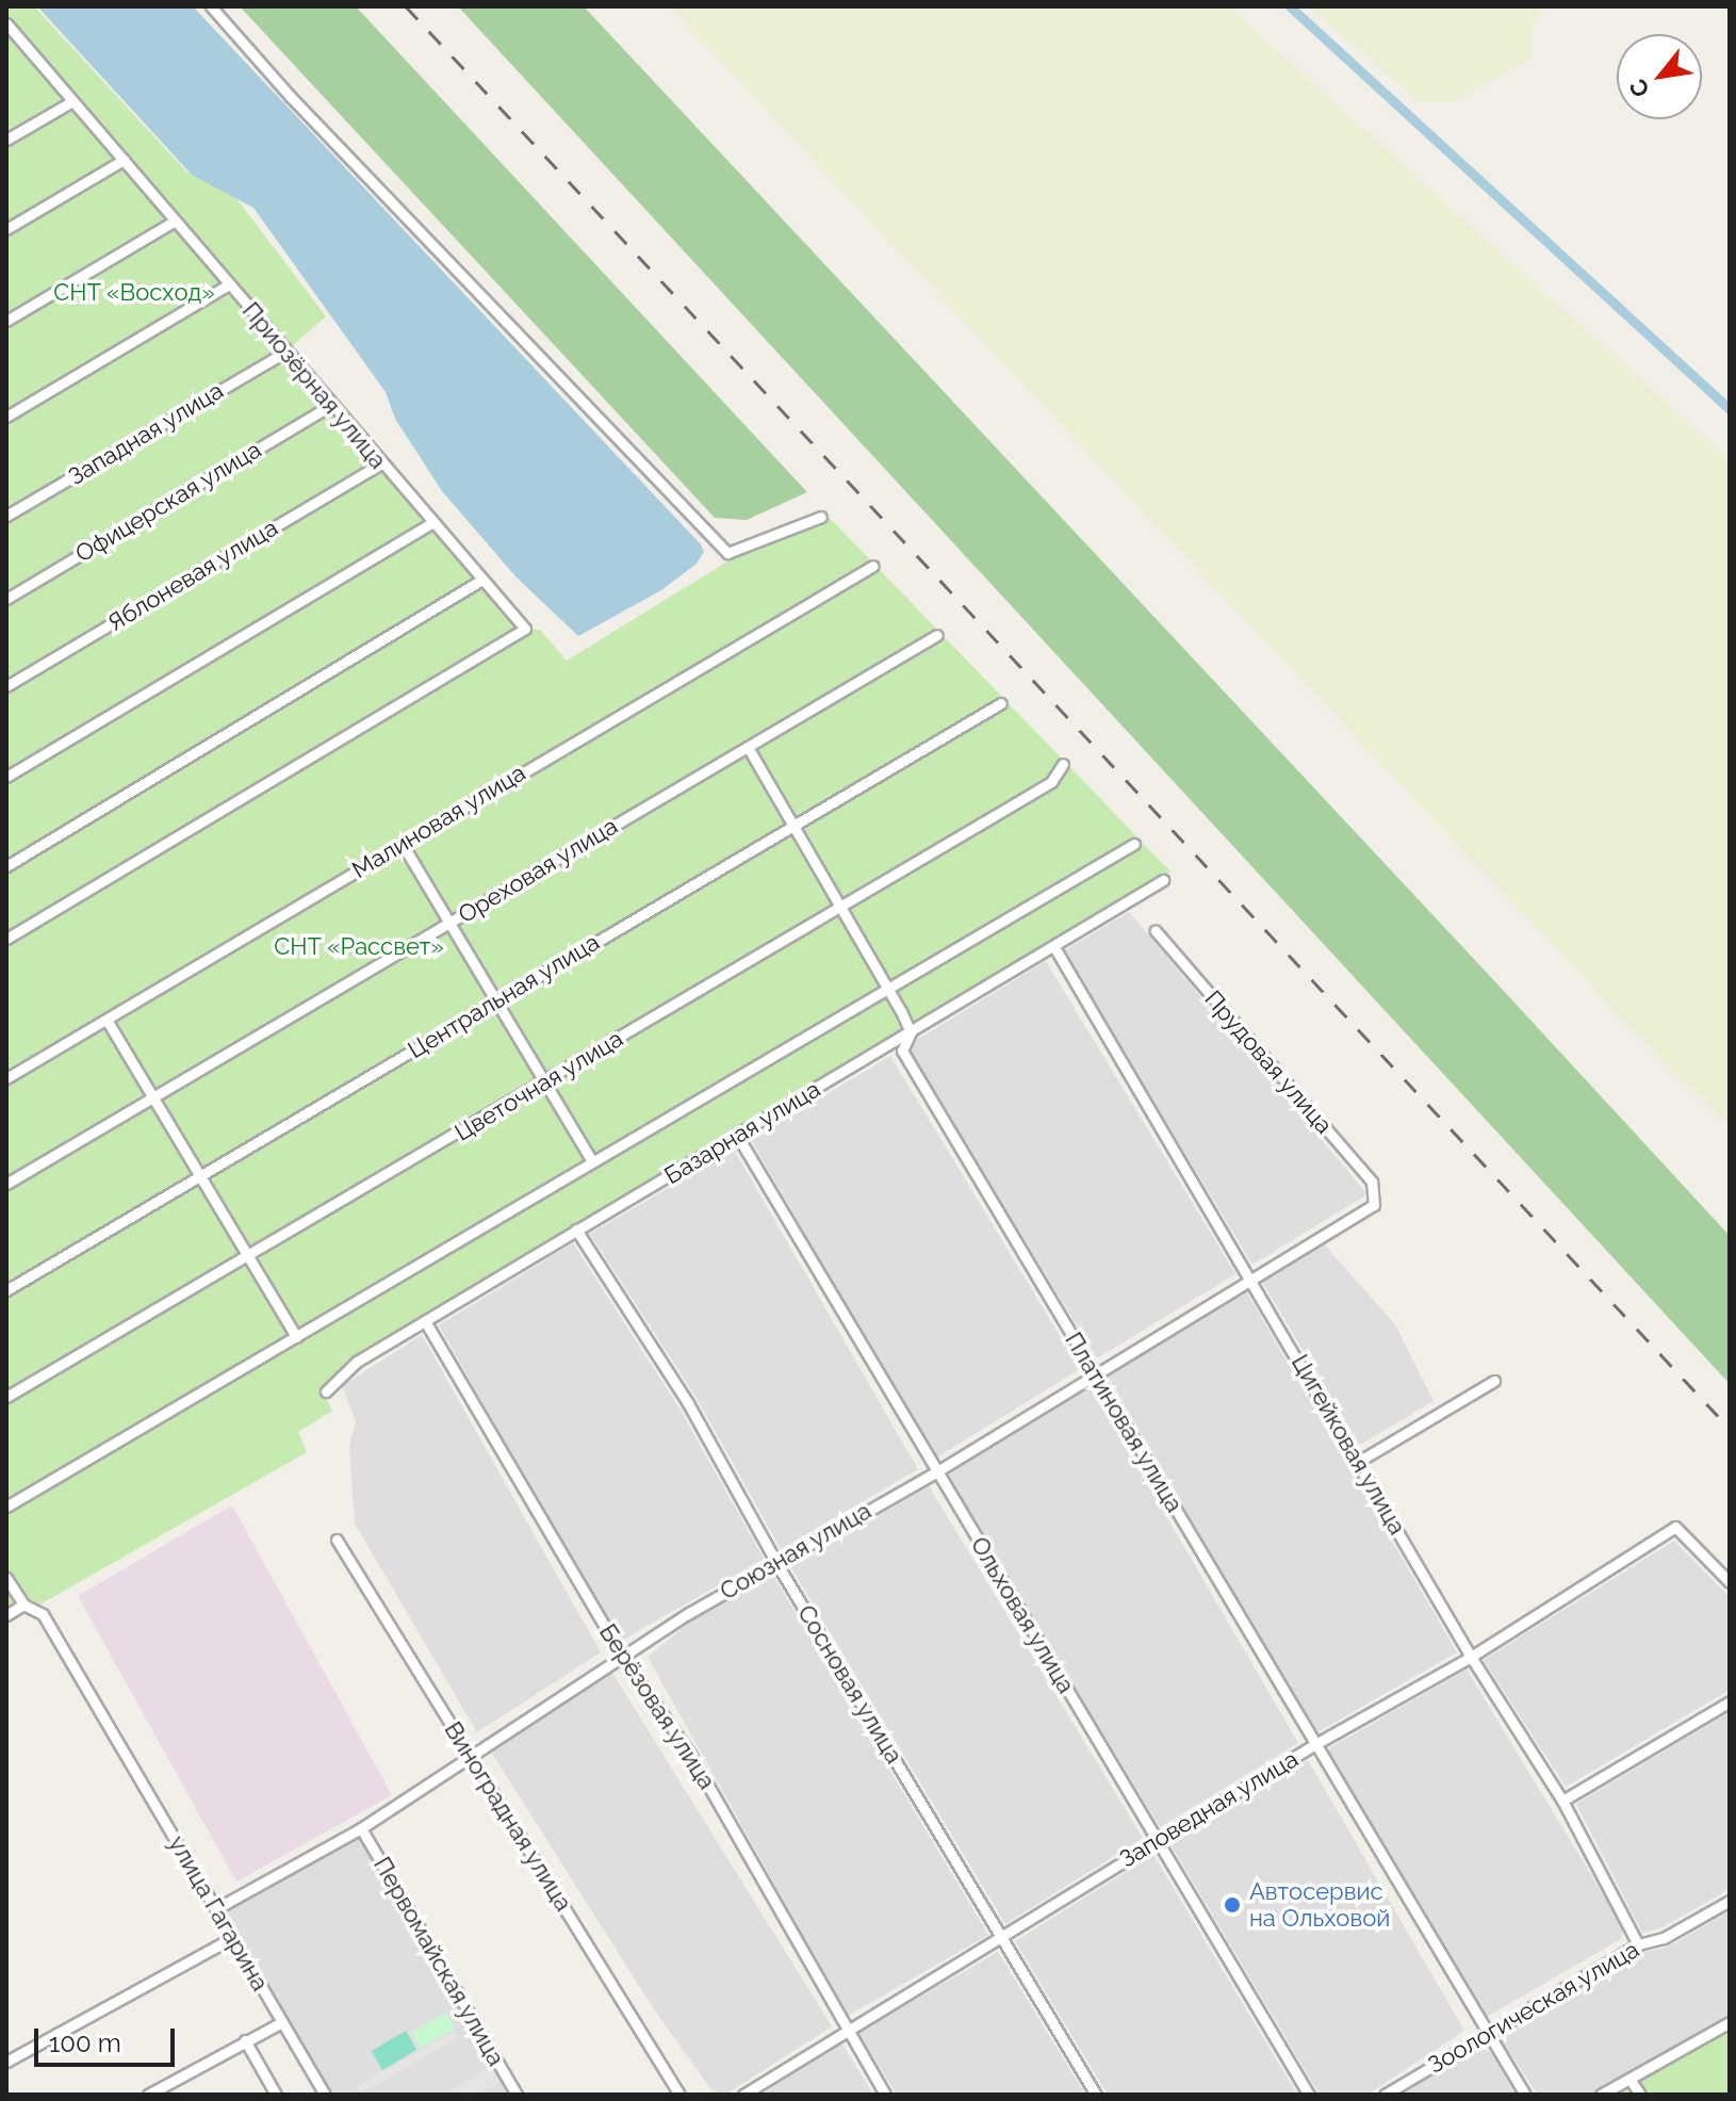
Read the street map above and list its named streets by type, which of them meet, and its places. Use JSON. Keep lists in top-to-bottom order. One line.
{"streets":{"street":["Приозёрная улица","Западная улица","Офицерская улица","Яблоневая улица","Малиновая улица","Ореховая улица","Центральная улица","Прудовая улица","Цветочная улица","Базарная улица","Платиновая улица","Цигейковая улица","Союзная улица","Ольховая улица","Сосновая улица","Берёзовая улица","Заповедная улица","Виноградная улица","улица Гагарина","Первомайская улица","Зоологическая улица"]},"crossings":[["Приозёрная улица","Западная улица"],["Приозёрная улица","Офицерская улица"],["Приозёрная улица","Яблоневая улица"],["Ореховая улица","Платиновая улица"],["Центральная улица","Платиновая улица"],["Прудовая улица","Союзная улица"],["Цветочная улица","Платиновая улица"],["Базарная улица","Платиновая улица"],["Базарная улица","Цигейковая улица"],["Базарная улица","Ольховая улица"],["Базарная улица","Сосновая улица"],["Базарная улица","Берёзовая улица"],["Платиновая улица","Союзная улица"],["Платиновая улица","Заповедная улица"],["Платиновая улица","Зоологическая улица"],["Цигейковая улица","Союзная улица"],["Цигейковая улица","Заповедная улица"],["Цигейковая улица","Зоологическая улица"],["Союзная улица","Ольховая улица"],["Союзная улица","Сосновая улица"],["Союзная улица","Берёзовая улица"],["Союзная улица","Виноградная улица"],["Союзная улица","улица Гагарина"],["Союзная улица","Первомайская улица"],["Ольховая улица","Заповедная улица"],["Сосновая улица","Заповедная улица"],["Берёзовая улица","Заповедная улица"]],"parks":["СНТ «Восход»","СНТ «Рассвет»"],"places":["Автосервис на Ольховой"],"scale_bar":"100 m","north":"bottom left"}
